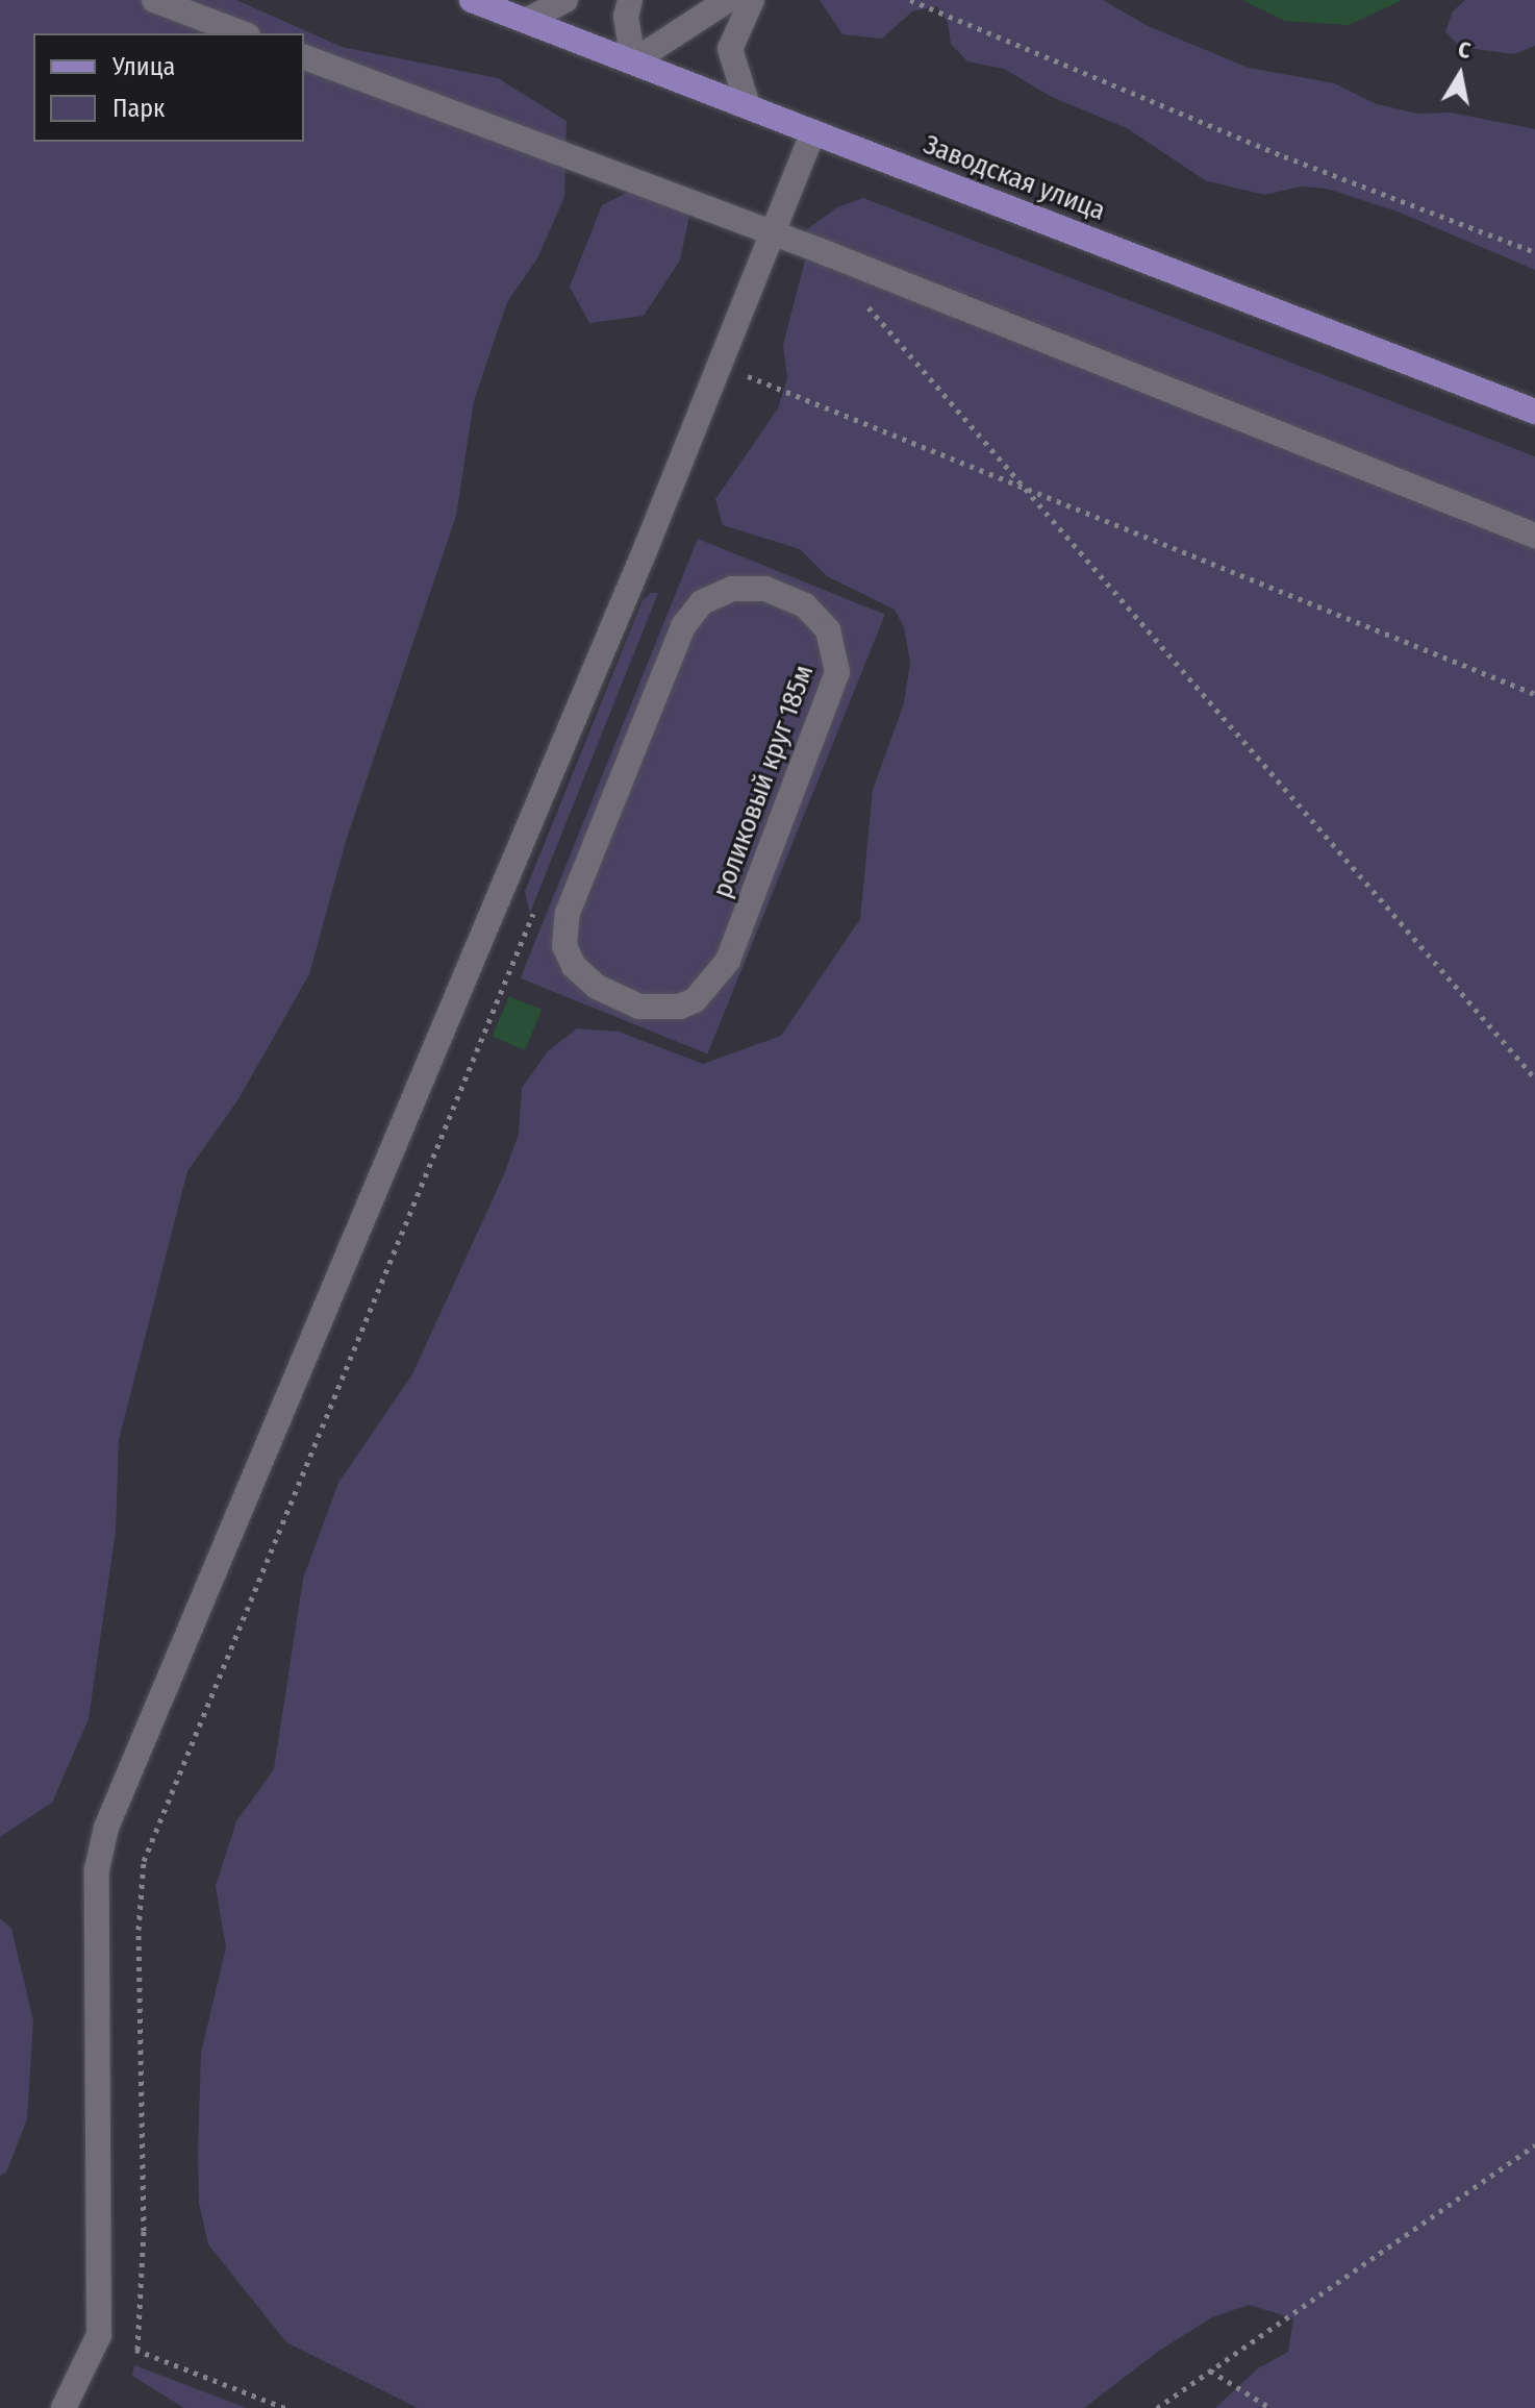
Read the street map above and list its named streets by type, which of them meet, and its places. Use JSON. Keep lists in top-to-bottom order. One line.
{"streets":{"main road":["Заводская улица"],"street":["роликовый круг 185м"]},"legend":["Улица","Парк"],"north":"top"}
